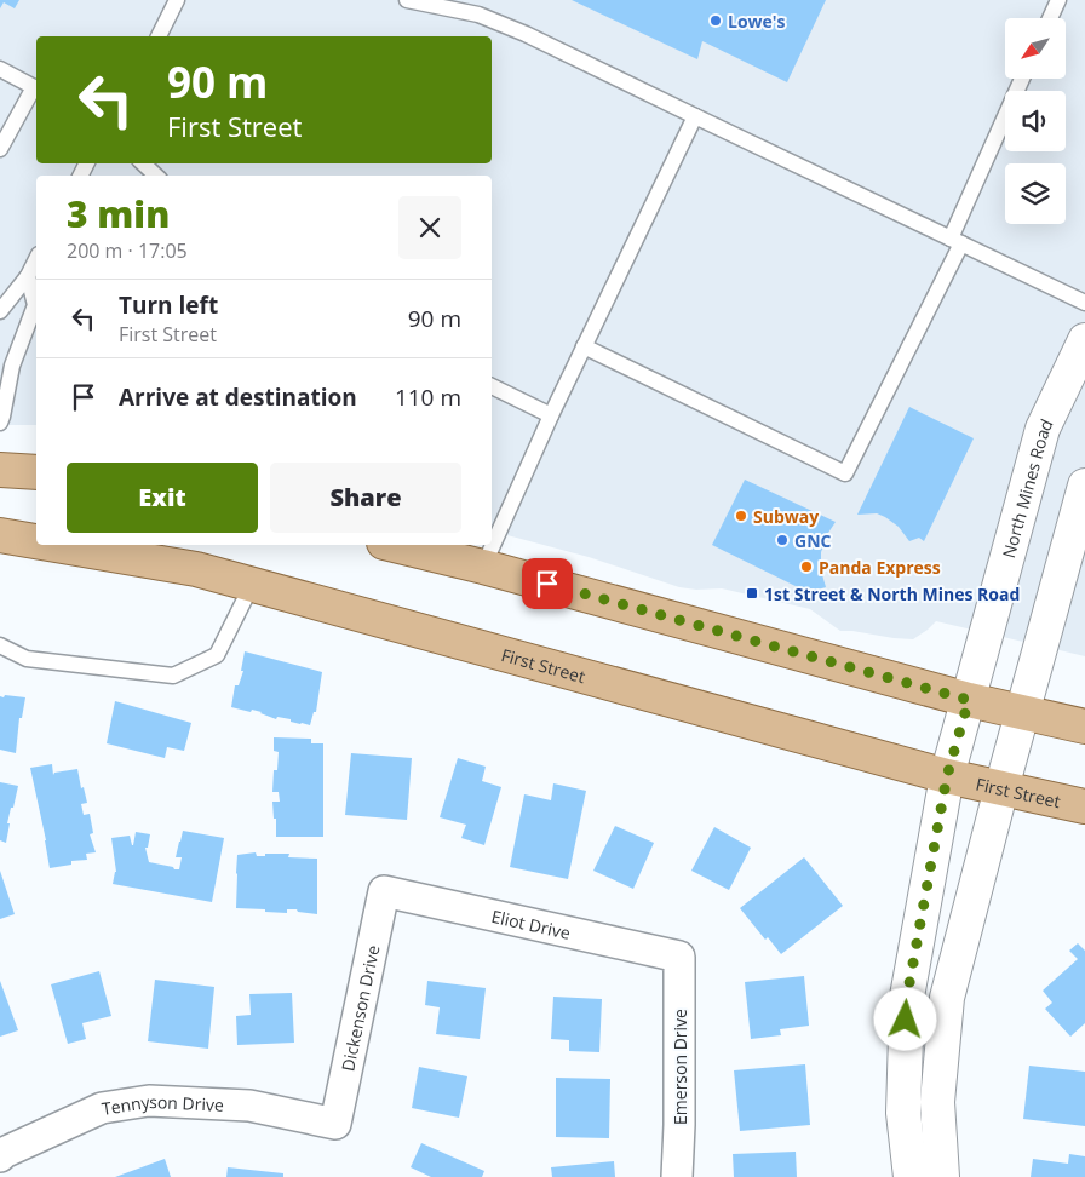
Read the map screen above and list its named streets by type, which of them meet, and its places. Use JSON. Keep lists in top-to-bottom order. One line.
{"streets":{"main road":["North Mines Road","First Street"],"street":["Eliot Drive","Dickenson Drive","Emerson Drive","Tennyson Drive"]},"crossings":[["North Mines Road","First Street"],["Eliot Drive","Dickenson Drive"],["Eliot Drive","Emerson Drive"],["Dickenson Drive","Tennyson Drive"]],"places":{"other":["Lowe's","Subway","GNC","Panda Express"],"transit":["1st Street & North Mines Road"]},"north":"bottom left","page":{"turn":["90 m","First Street"],"heading":["3 min","200 m · 17:05"],"list":[{"name":"Turn left","note":"First Street","value":"90 m"},{"name":"Arrive at destination","value":"110 m"}],"buttons":["Exit","Share"]}}
